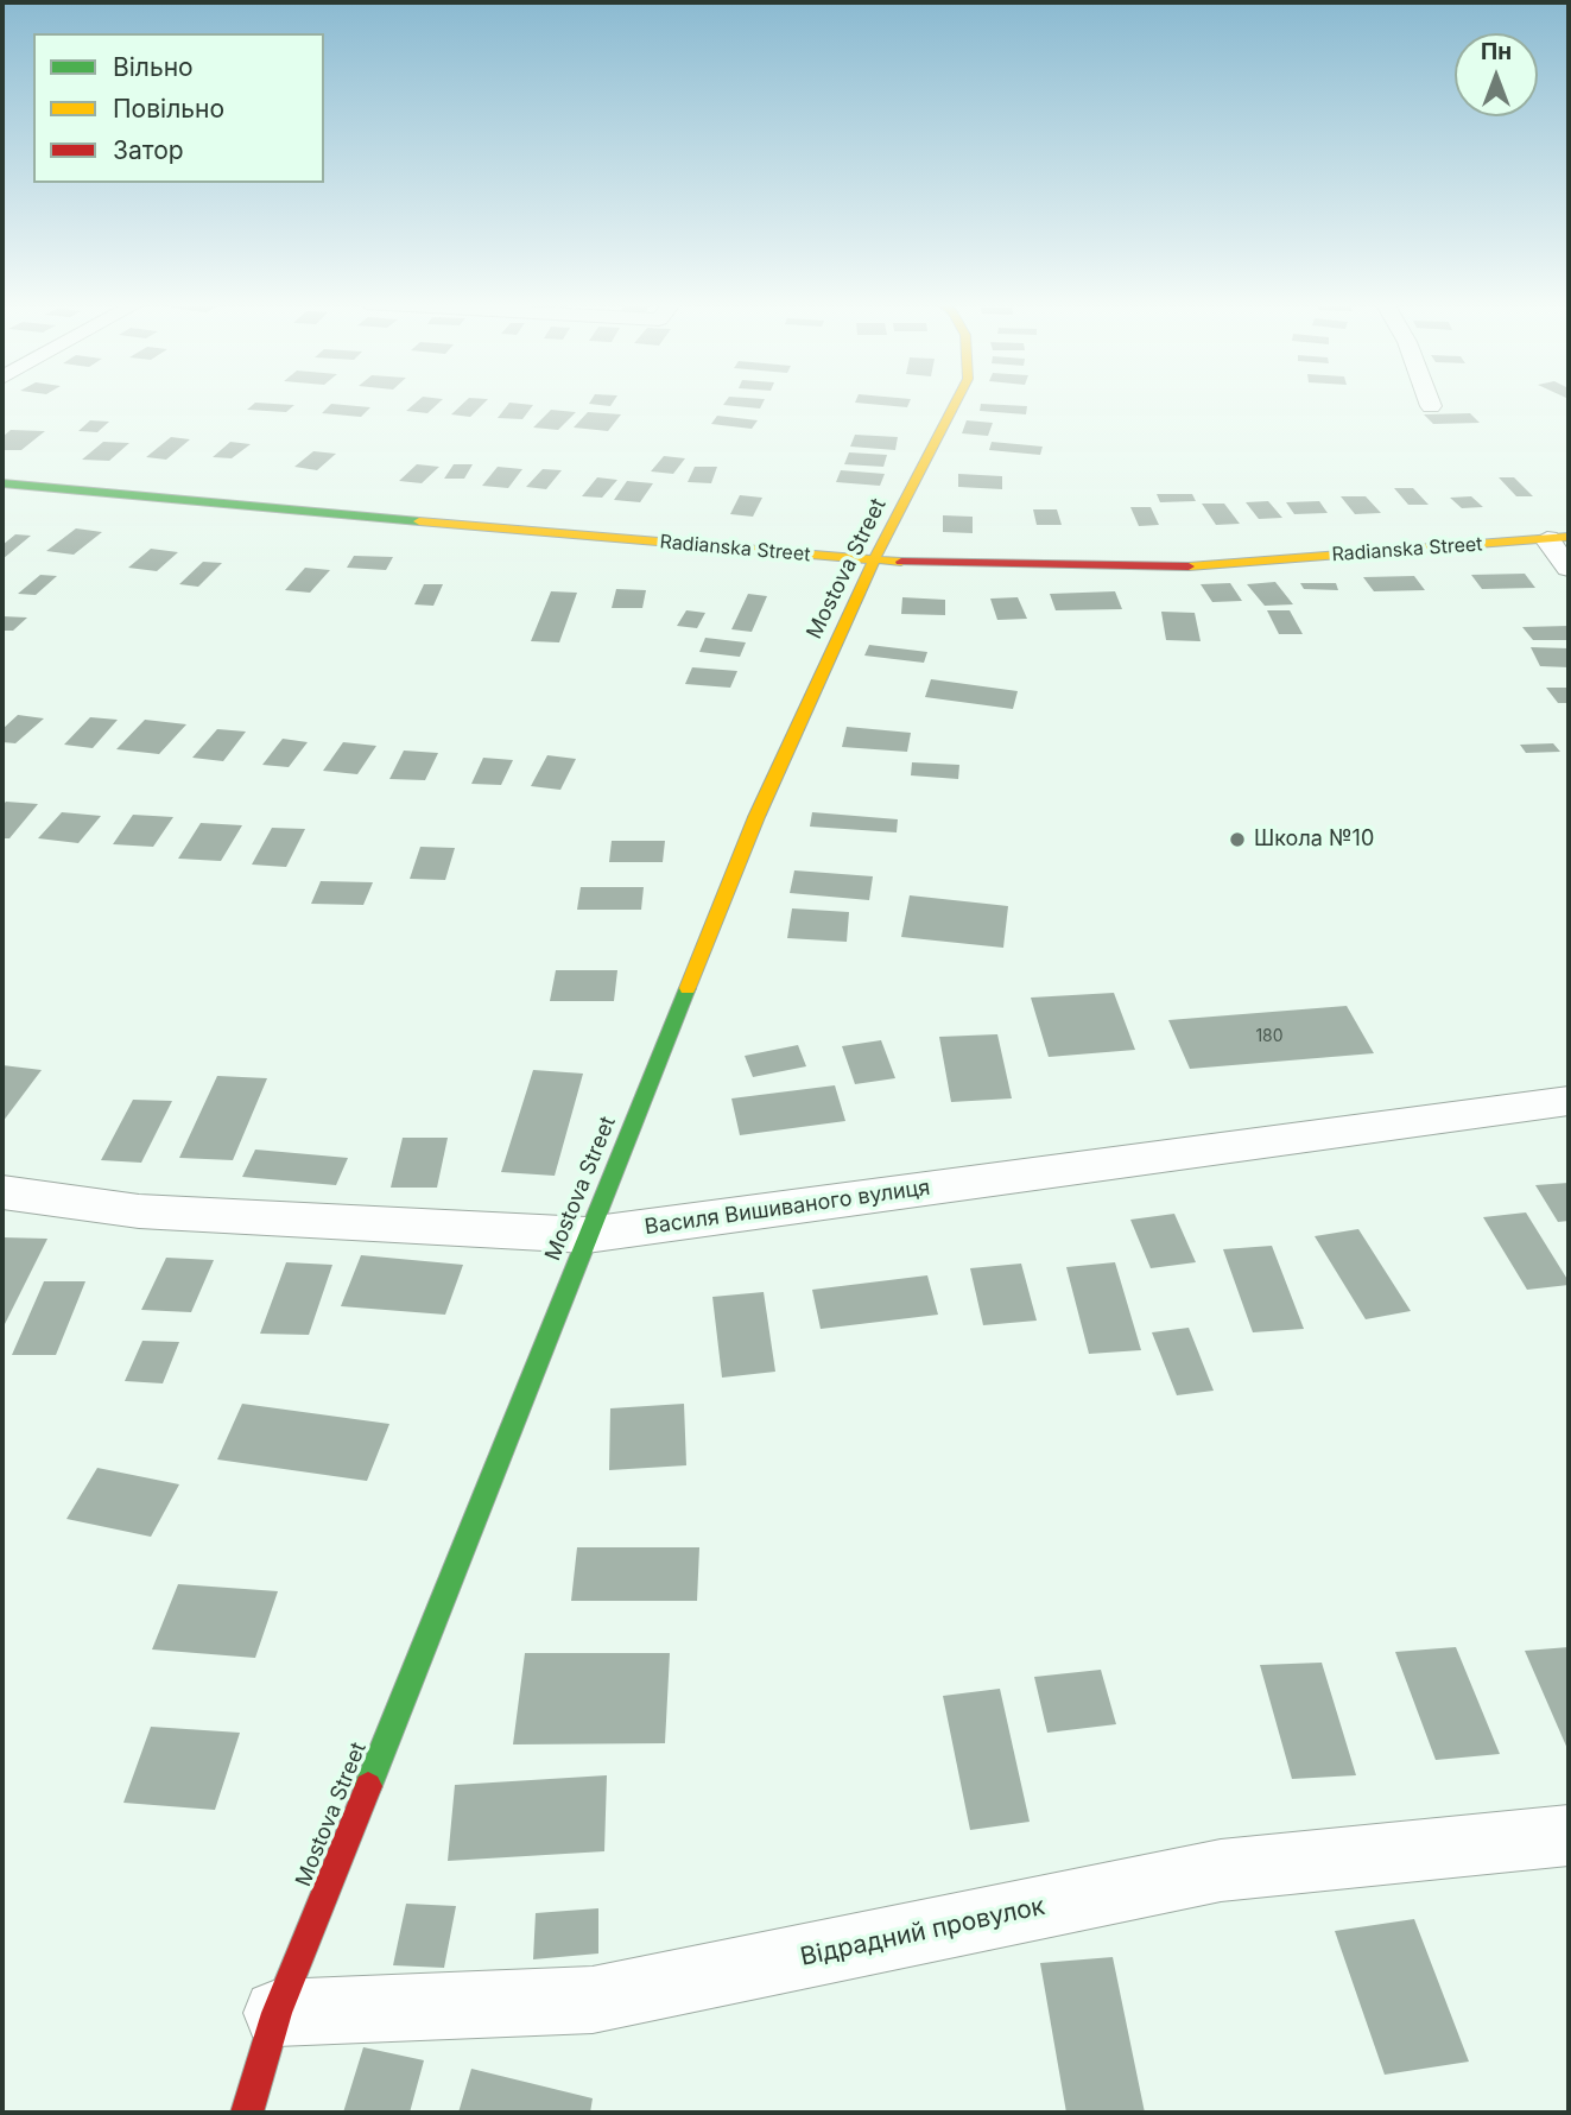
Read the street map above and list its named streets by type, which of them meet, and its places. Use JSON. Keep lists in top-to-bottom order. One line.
{"streets":{"street":["Radianska Street","Mostova Street","Василя Вишиваного вулиця","Відрадний провулок"]},"crossings":[["Radianska Street","Mostova Street"],["Mostova Street","Василя Вишиваного вулиця"],["Mostova Street","Відрадний провулок"]],"places":["Школа №10"],"house_numbers":["180"],"legend":["Вільно","Повільно","Затор"],"north":"top"}
